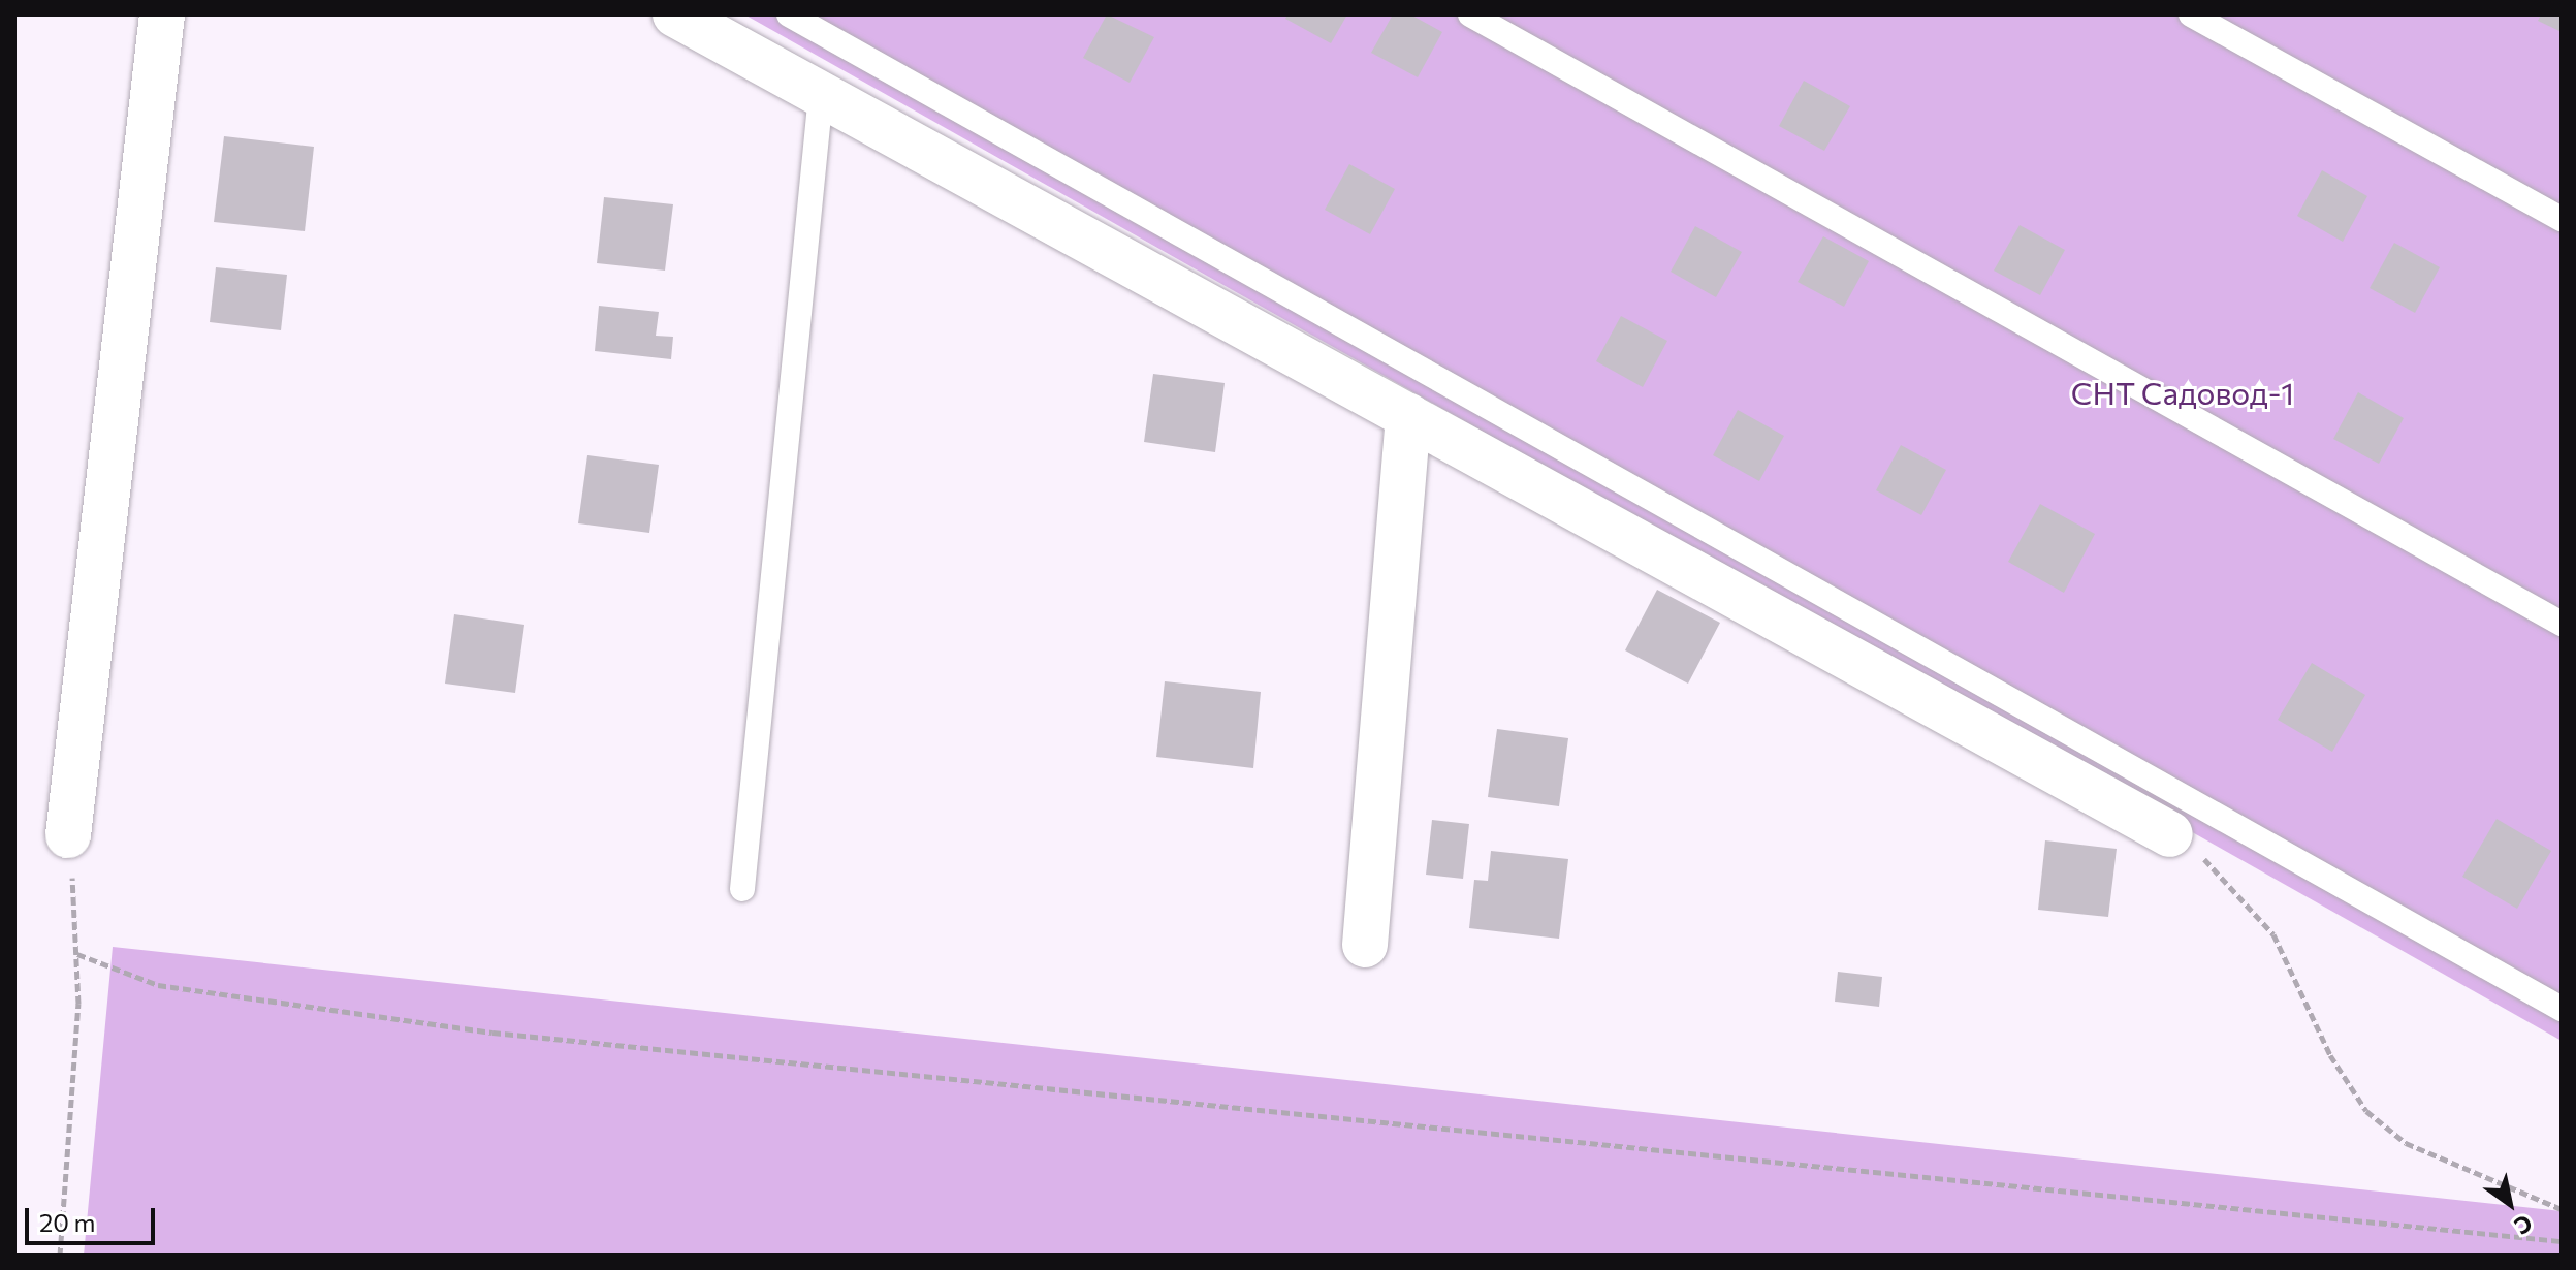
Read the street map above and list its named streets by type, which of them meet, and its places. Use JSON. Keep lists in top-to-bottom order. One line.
{"parks":["СНТ Садовод-1"],"scale_bar":"20 m","north":"bottom right"}
